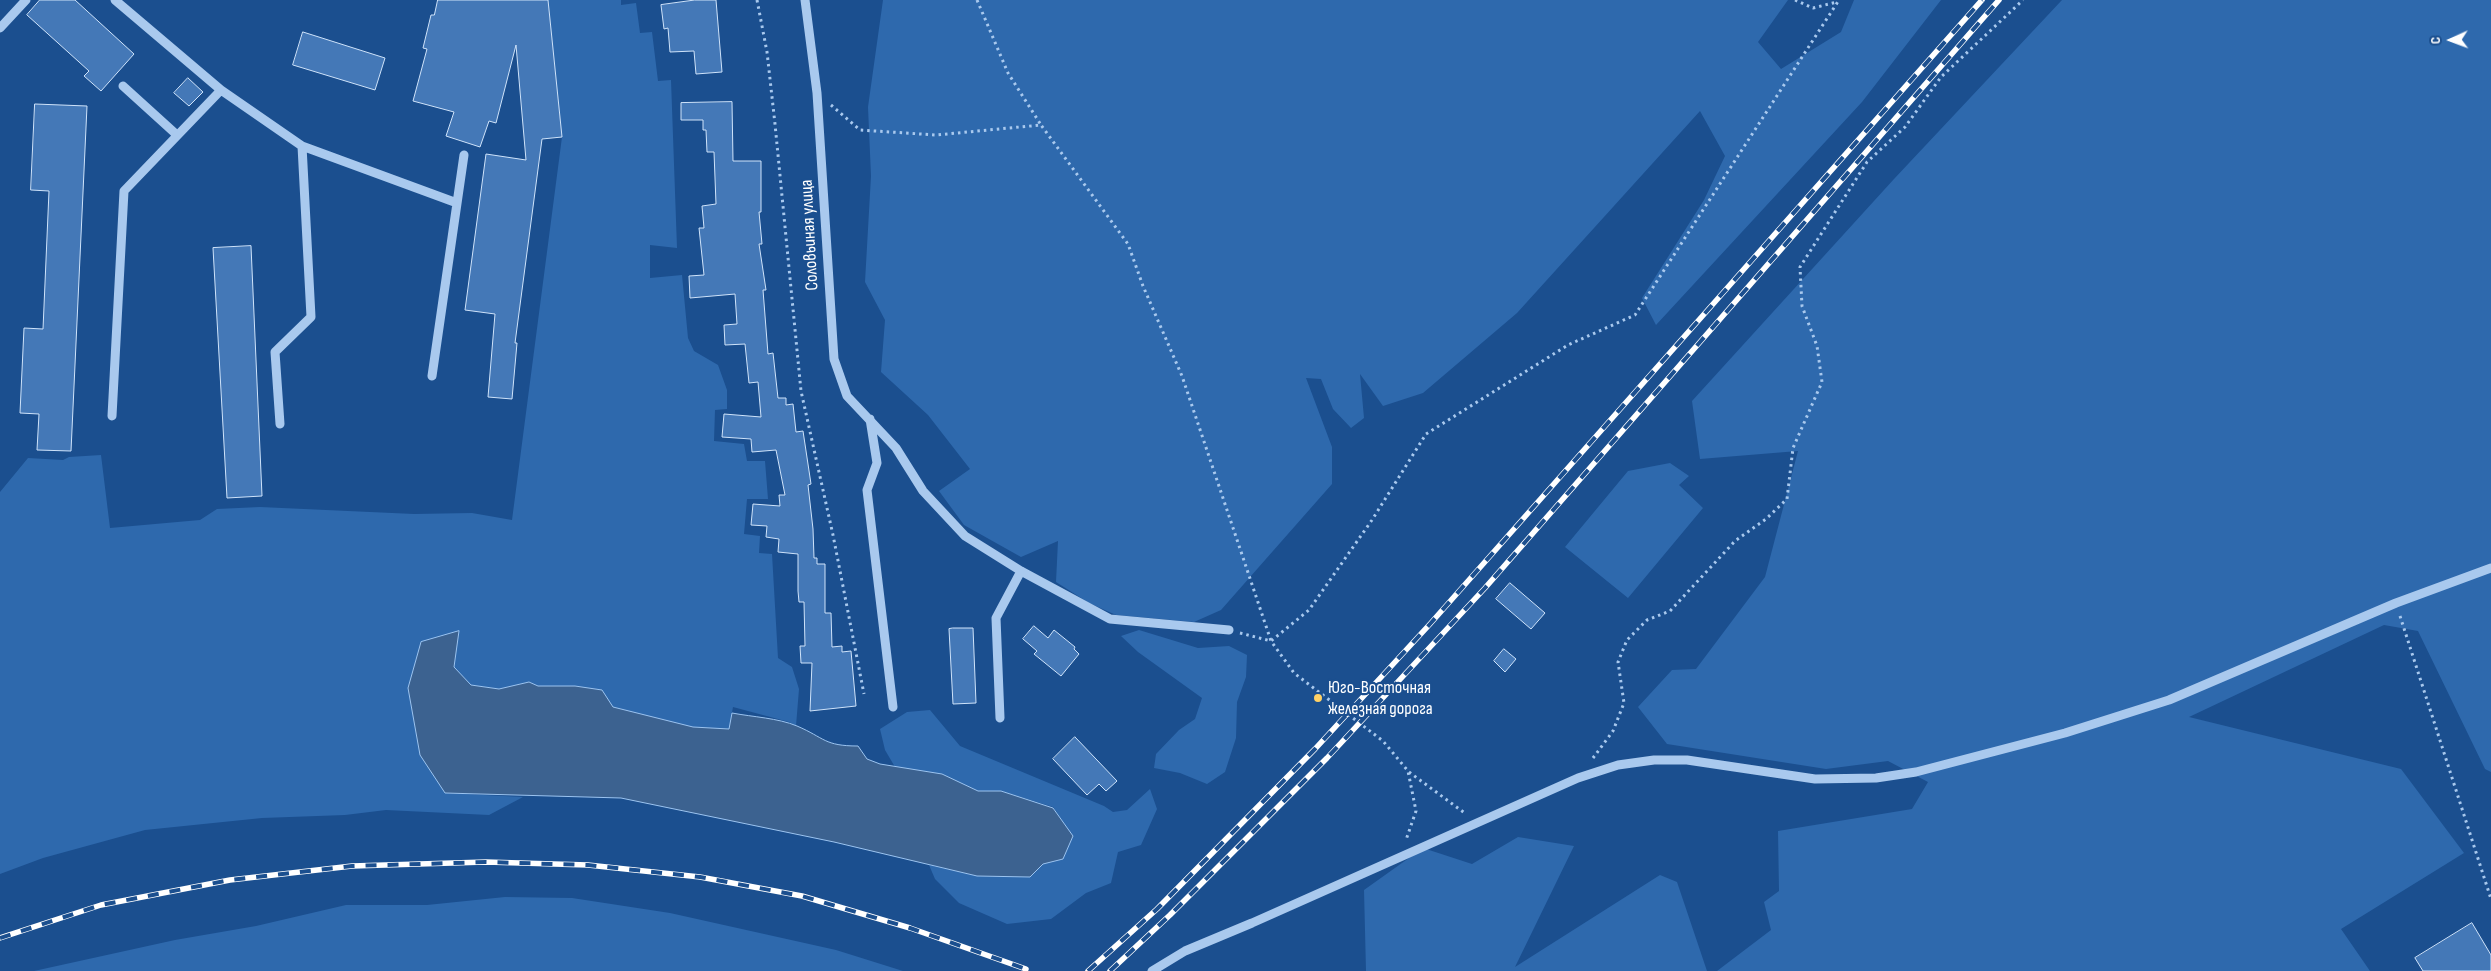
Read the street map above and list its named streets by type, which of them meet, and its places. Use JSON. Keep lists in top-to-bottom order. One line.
{"streets":{"street":["Соловьиная улица"]},"places":["Юго-Восточная железная дорога"],"north":"left"}
